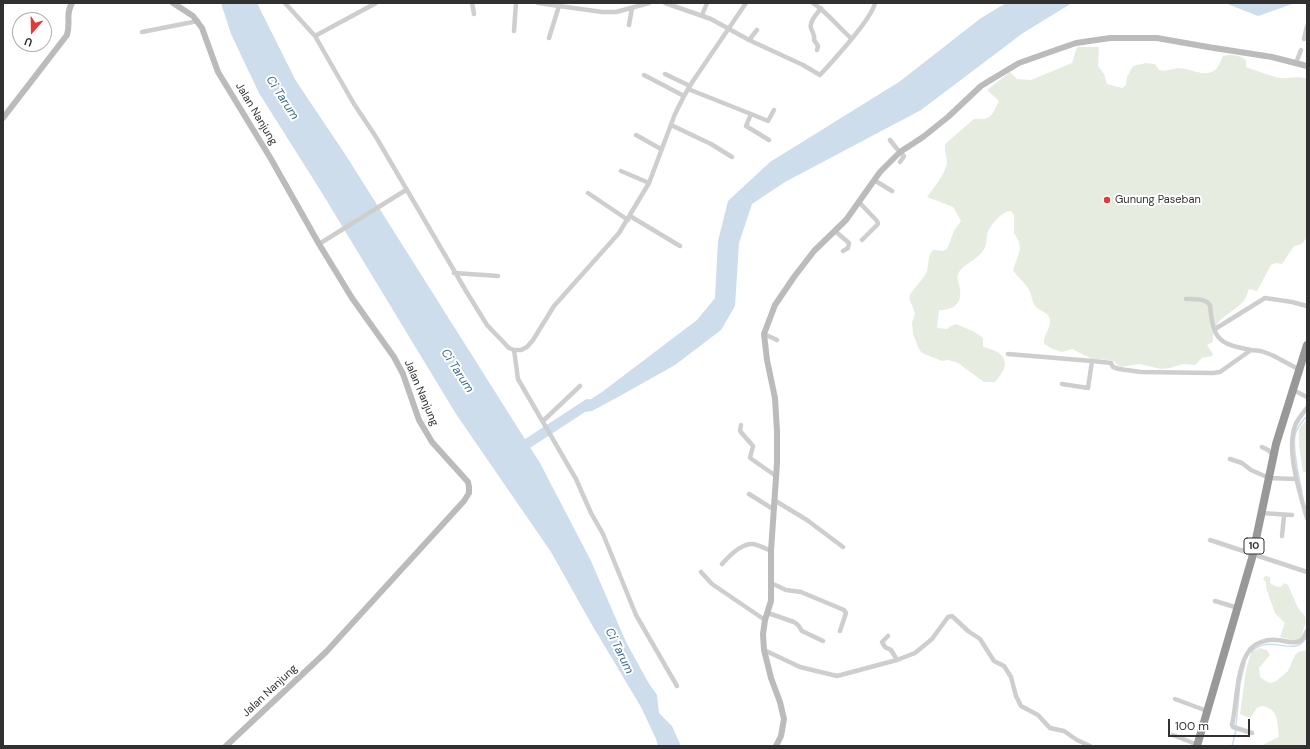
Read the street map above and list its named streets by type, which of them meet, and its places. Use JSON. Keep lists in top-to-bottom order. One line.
{"streets":{"highway":["10"],"street":["Jalan Nanjung"]},"water":["Ci Tarum"],"places":["Gunung Paseban"],"scale_bar":"100 m","north":"bottom"}
